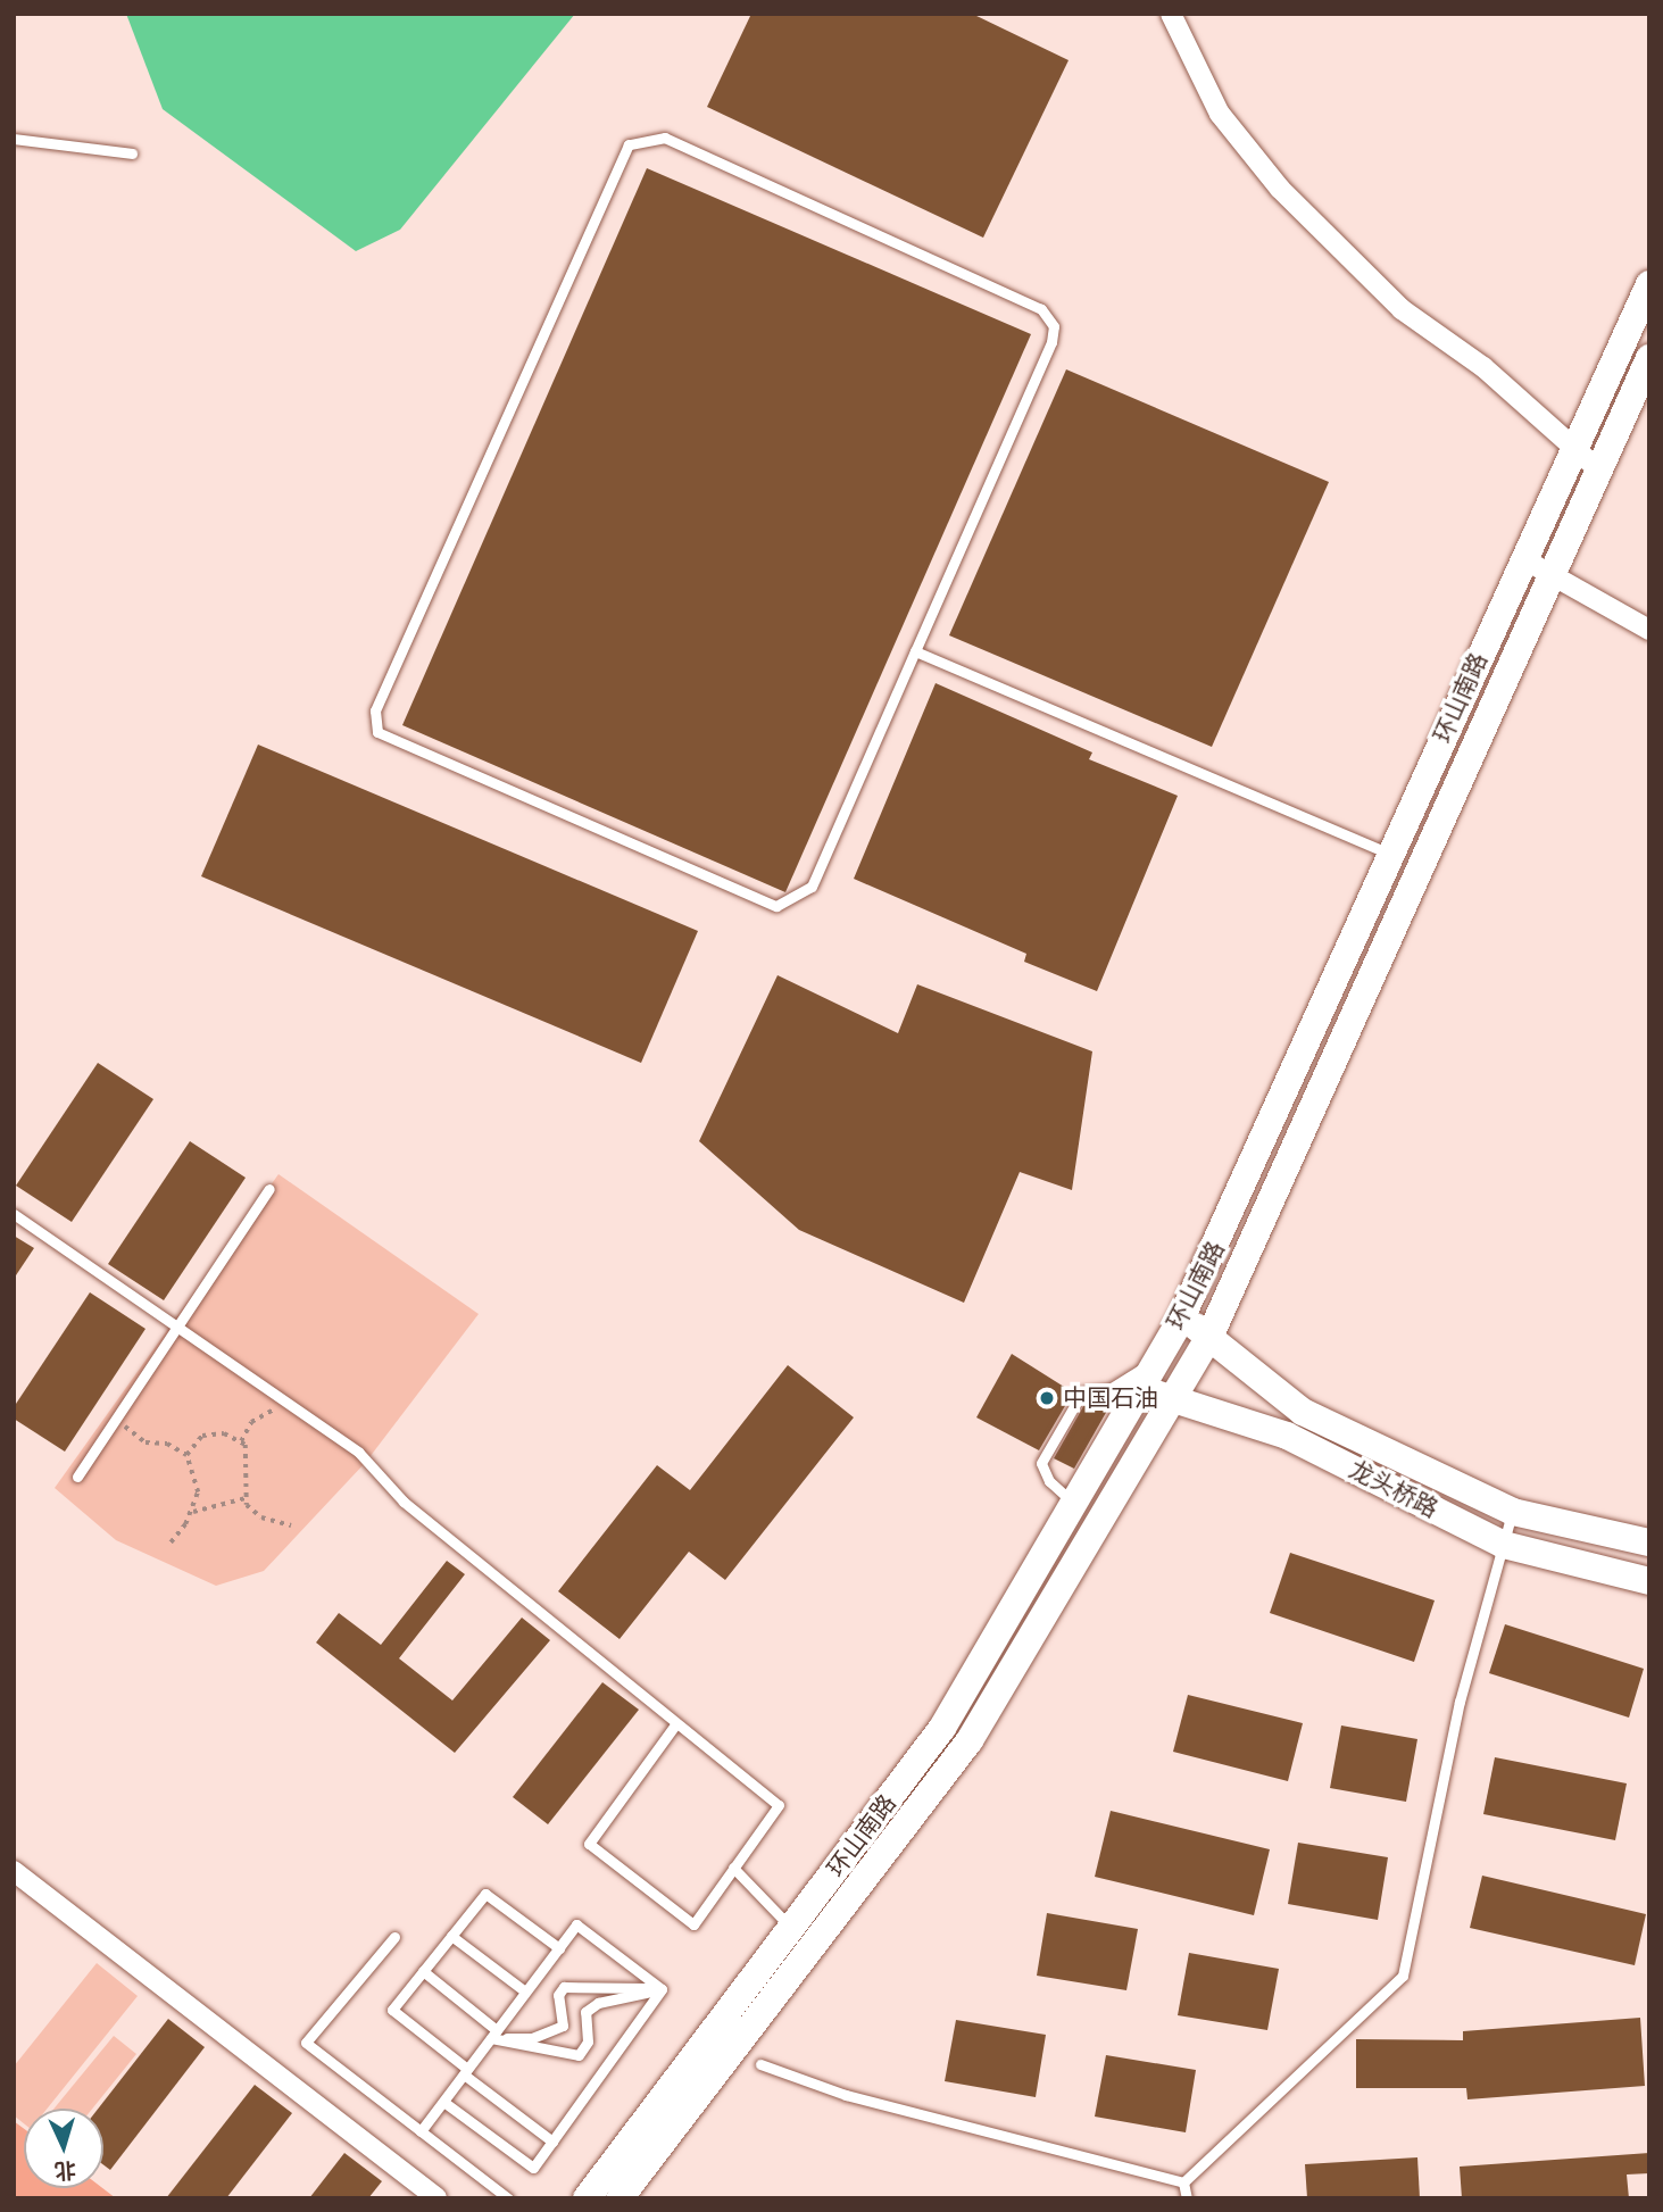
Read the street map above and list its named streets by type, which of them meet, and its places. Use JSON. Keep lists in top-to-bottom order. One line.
{"streets":{"main road":["环山南路","龙头桥路"]},"crossings":[["环山南路","龙头桥路"]],"places":["中国石油"],"north":"bottom"}
